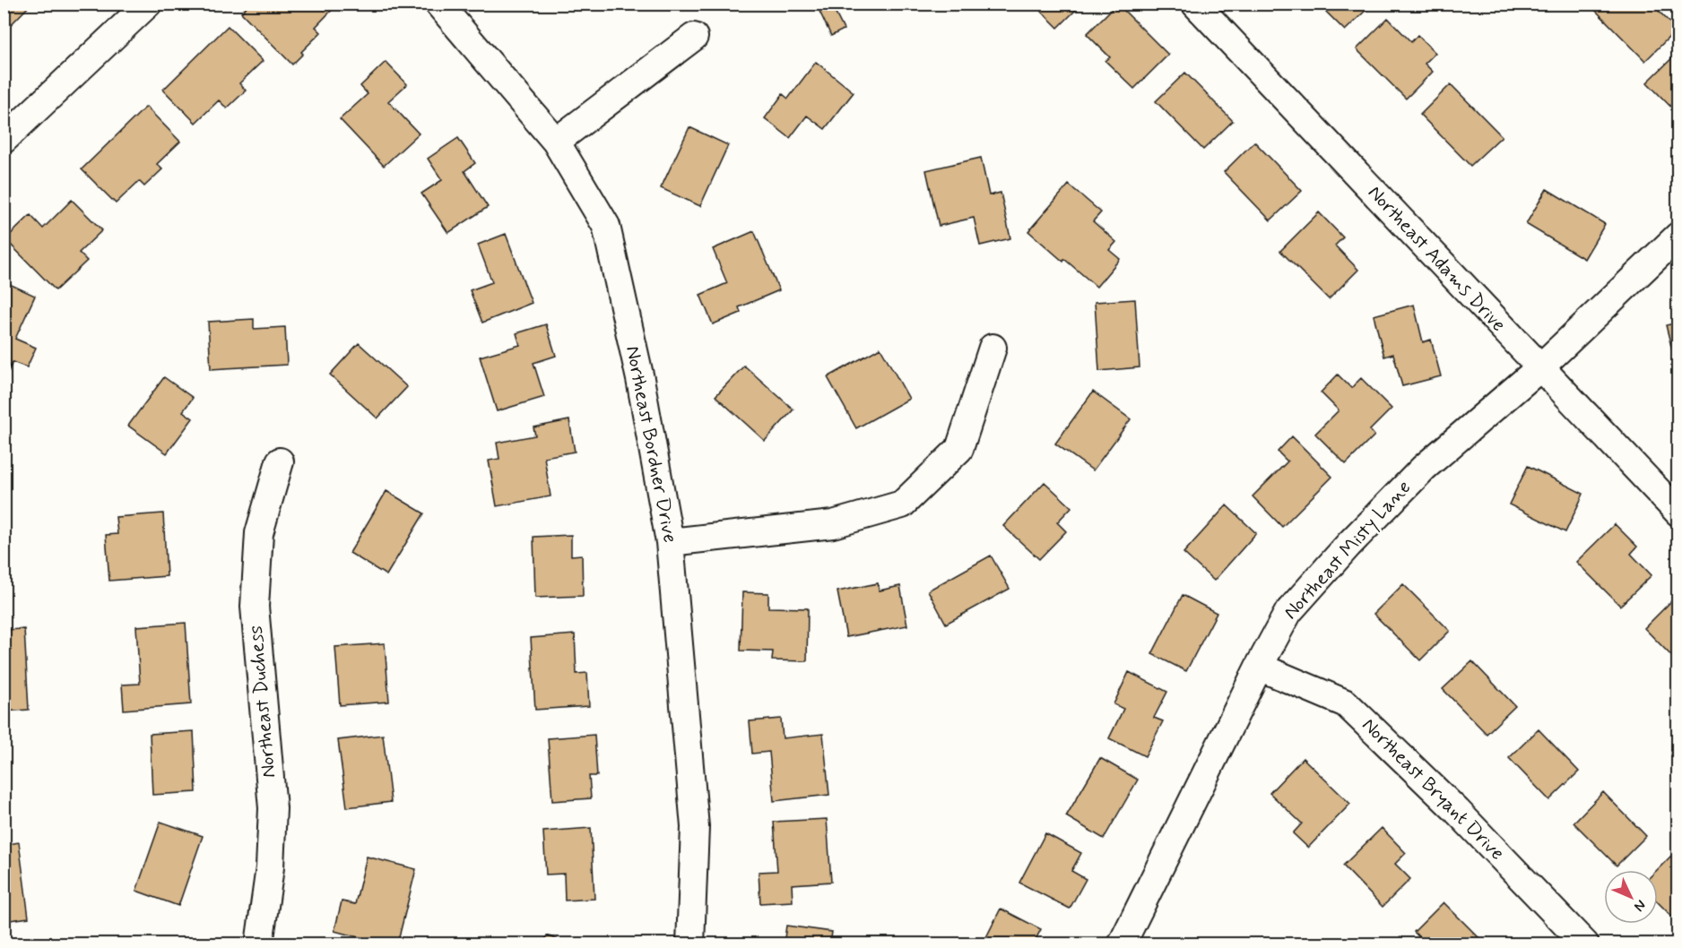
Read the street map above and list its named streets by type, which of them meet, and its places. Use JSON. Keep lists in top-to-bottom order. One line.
{"streets":{"street":["Northeast Adams Drive","Northeast Bordner Drive","Northeast Misty Lane","Northeast Duchess","Northeast Bryant Drive"]},"crossings":[["Northeast Adams Drive","Northeast Misty Lane"],["Northeast Misty Lane","Northeast Bryant Drive"]],"north":"bottom right"}
